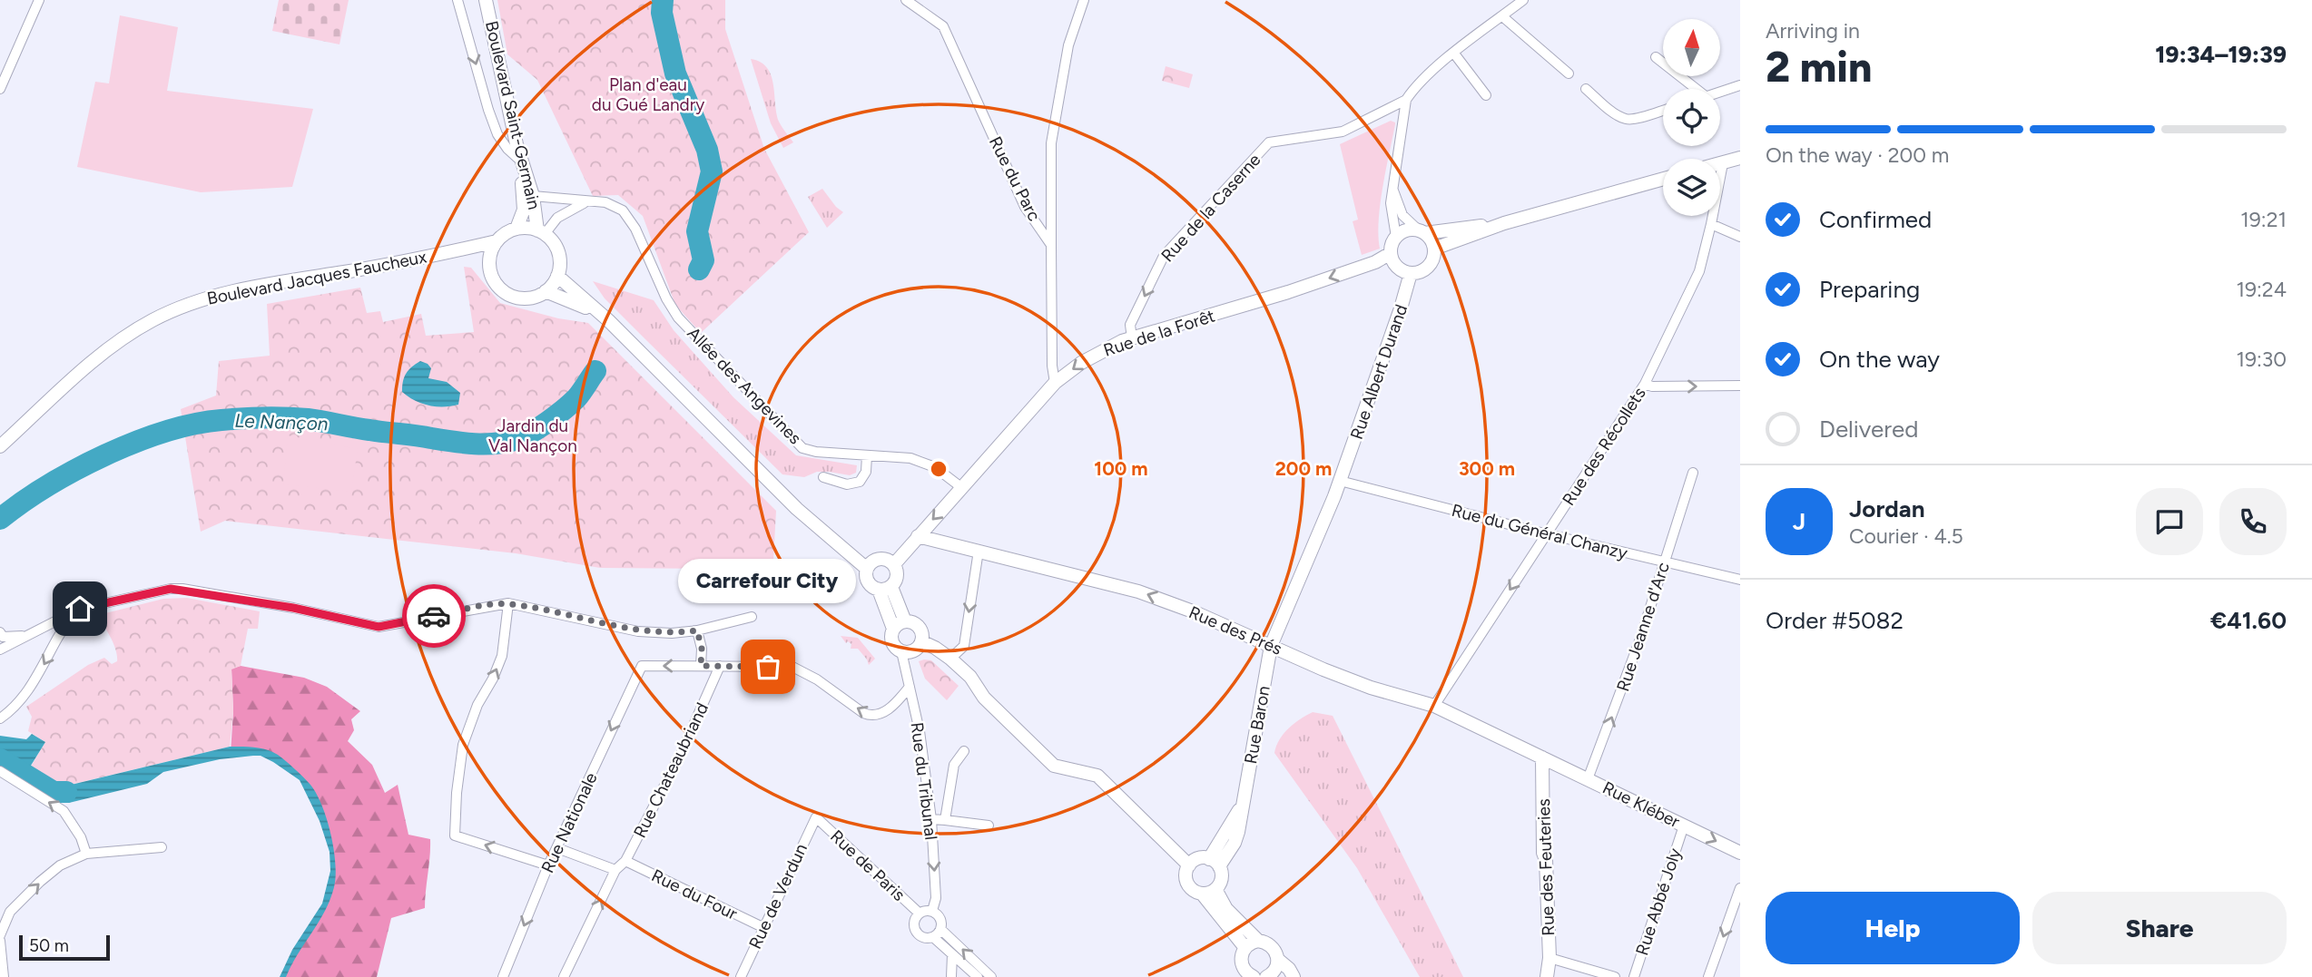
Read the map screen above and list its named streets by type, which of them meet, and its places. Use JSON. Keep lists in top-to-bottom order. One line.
{"streets":{"main road":["Boulevard Saint-Germain","Boulevard Jacques Faucheux","Rue de la Forêt","Rue Albert Durand","Rue des Prés","Rue Baron","Rue Kléber","Rue des Feuteries"],"street":["Rue du Parc","Rue de la Caserne","Allée des Angevines","Rue des Récollets","Rue du Général Chanzy","Rue Jeanne d'Arc","Rue Chateaubriand","Rue du Tribunal","Rue Nationale","Rue de Paris","Rue du Four","Rue de Verdun","Rue Abbé Joly"]},"crossings":[["Boulevard Saint-Germain","Boulevard Jacques Faucheux"],["Boulevard Saint-Germain","Allée des Angevines"],["Rue de la Caserne","Rue de la Forêt"],["Rue de la Forêt","Rue Albert Durand"],["Rue de la Forêt","Allée des Angevines"],["Rue de la Forêt","Rue des Prés"],["Rue Albert Durand","Rue du Général Chanzy"],["Rue Albert Durand","Rue des Prés"],["Rue Albert Durand","Rue Baron"],["Rue des Récollets","Rue du Général Chanzy"],["Rue des Récollets","Rue des Prés"],["Rue du Général Chanzy","Rue Jeanne d'Arc"],["Rue Jeanne d'Arc","Rue Kléber"],["Rue des Prés","Rue Baron"],["Rue des Prés","Rue Kléber"],["Rue des Prés","Rue des Feuteries"],["Rue Chateaubriand","Rue du Four"],["Rue du Tribunal","Rue de Paris"],["Rue Kléber","Rue des Feuteries"],["Rue Kléber","Rue Abbé Joly"],["Rue de Paris","Rue de Verdun"],["Rue du Four","Rue de Verdun"]],"one_way":["Rue de la Caserne","Rue de la Forêt","Rue Jeanne d'Arc","Rue des Prés","Rue Nationale"],"water":["Le Nançon"],"parks":["Plan d'eau du Gué Landry","Jardin du Val Nançon"],"places":["Carrefour City"],"scale_bar":"50 m","north":"top","page":{"heading":["2 min","Arriving in","19:34–19:39"],"panel":["Jordan","Courier · 4.5","Order #5082","€41.60"],"bar":"On the way · 200 m","list":[["Confirmed","19:21"],["Preparing","19:24"],["On the way","19:30"],"Delivered"],"round":"J","bubble":"Carrefour City","buttons":["Help","Share"],"scale":"50 m"},"rings":["100 m","200 m","300 m"]}
